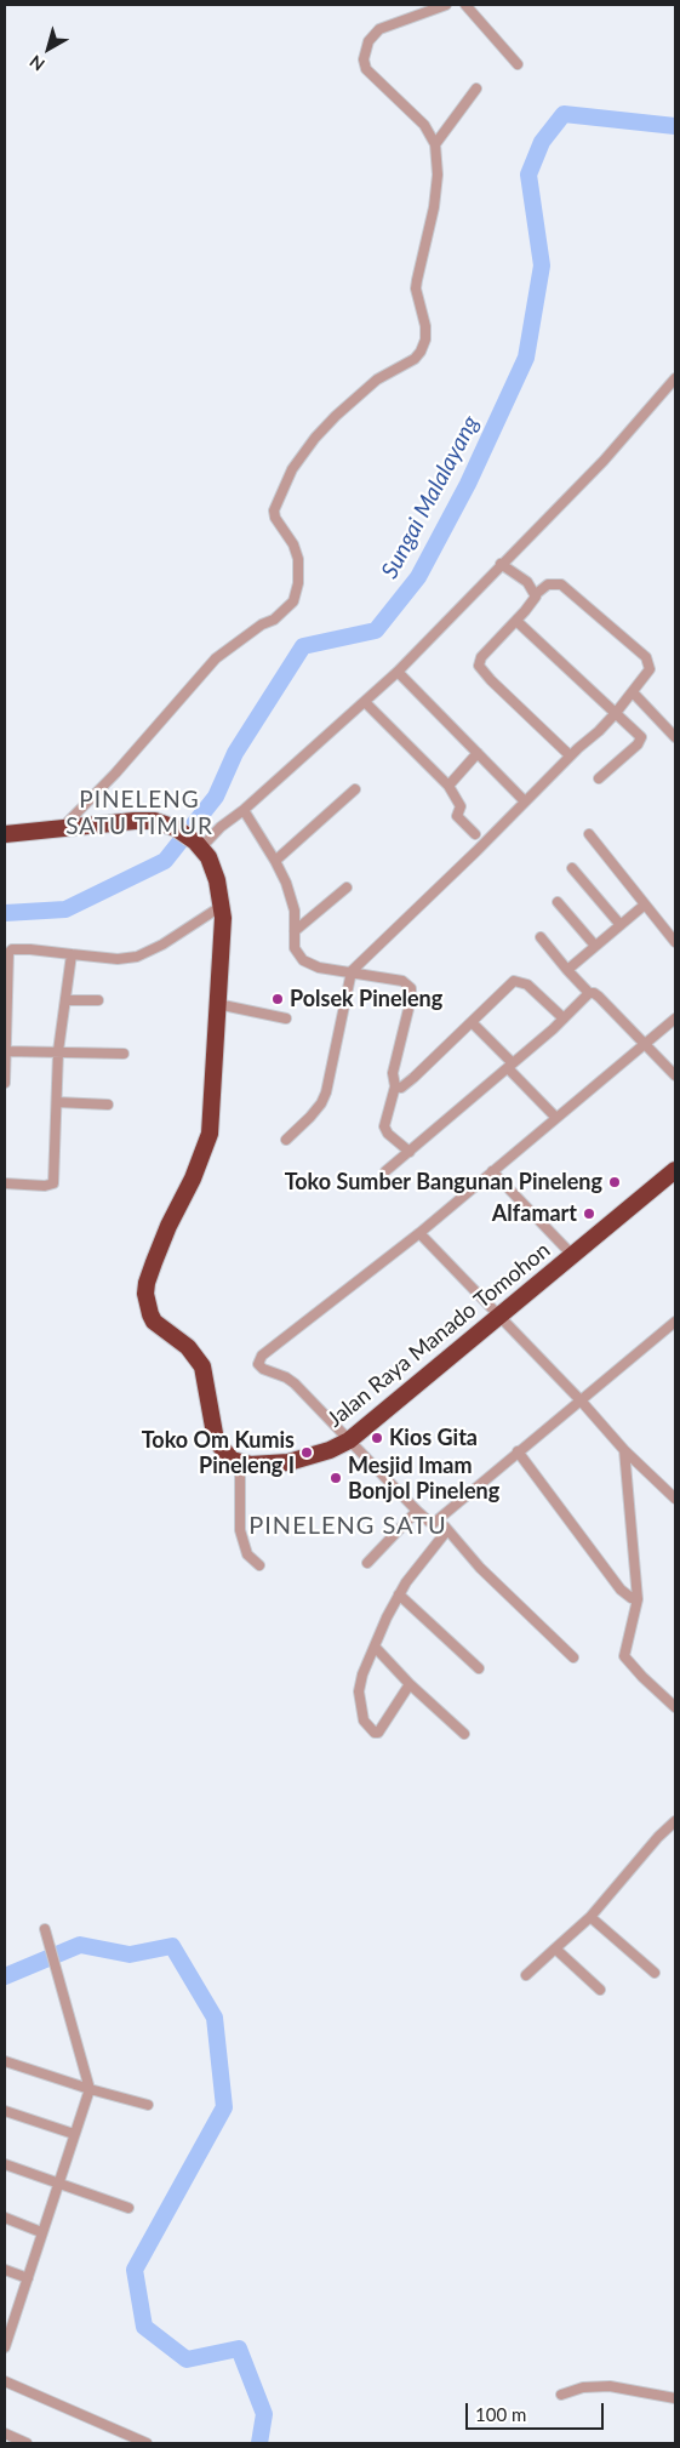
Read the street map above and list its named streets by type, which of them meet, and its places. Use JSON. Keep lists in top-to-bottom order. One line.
{"streets":{"highway":["Jalan Raya Manado Tomohon"]},"districts":["PINELENG SATU TIMUR","PINELENG SATU"],"water":["Sungai Malalayang"],"places":["Polsek Pineleng","Toko Sumber Bangunan Pineleng","Alfamart","Kios Gita","Toko Om Kumis Pineleng I","Mesjid Imam Bonjol Pineleng"],"scale_bar":"100 m","north":"bottom left"}
